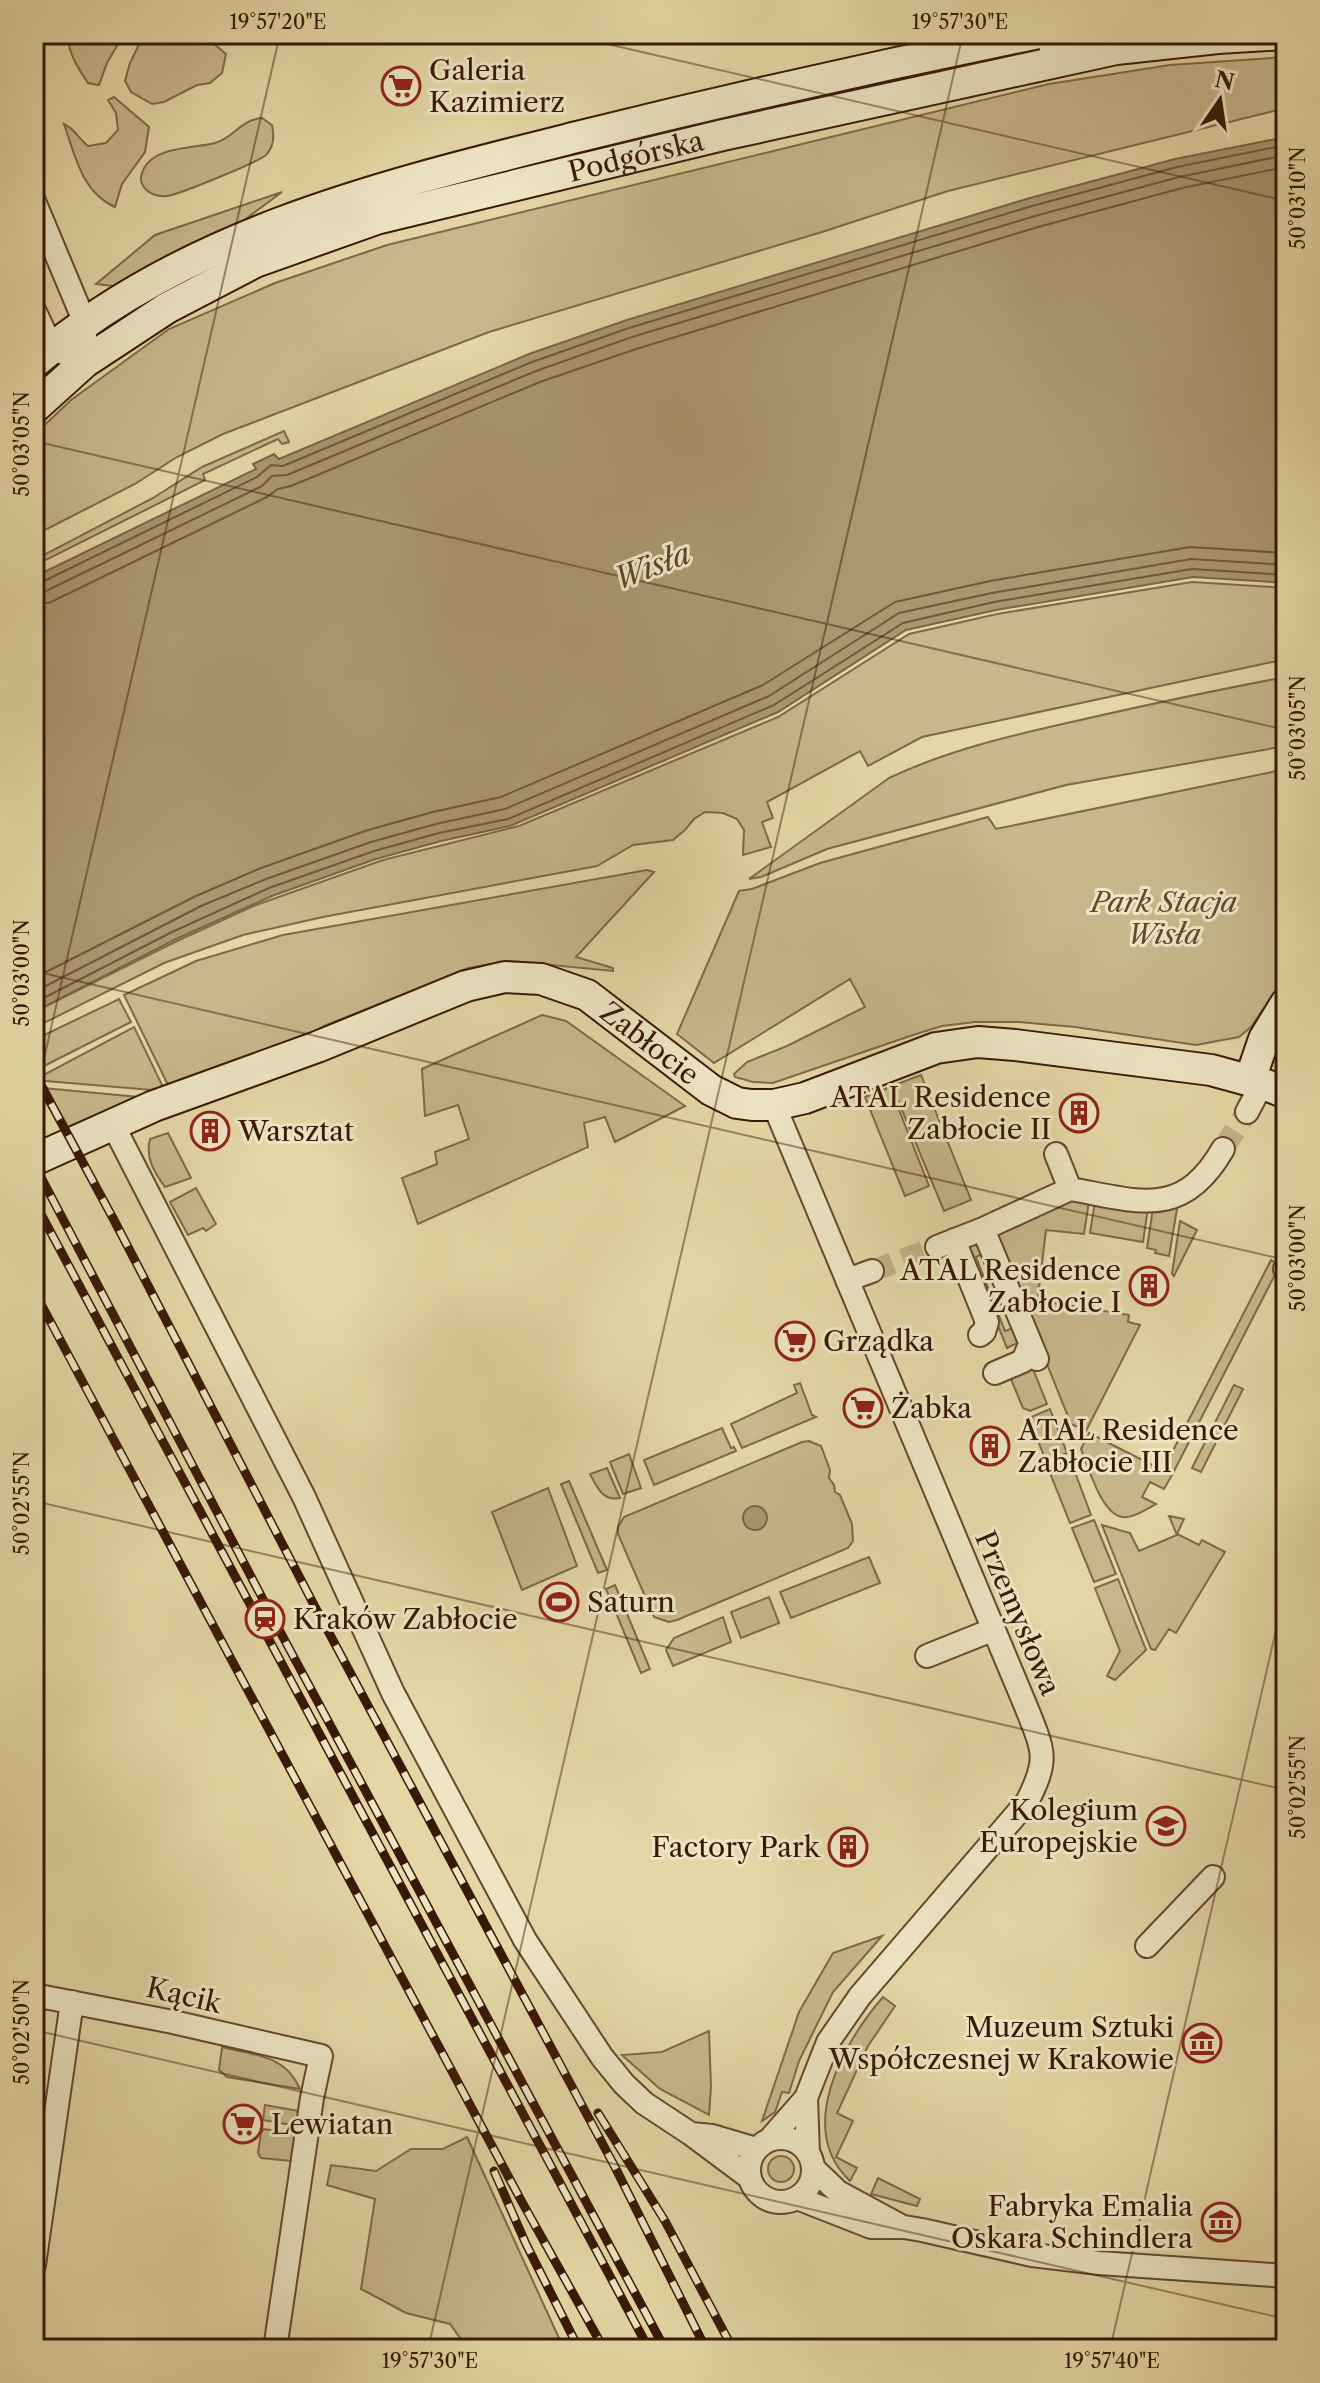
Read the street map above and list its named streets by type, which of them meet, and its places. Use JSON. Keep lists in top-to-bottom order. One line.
{"streets":{"street":["Podgórska","Zabłocie","Przemysłowa","Kącik"]},"crossings":[["Zabłocie","Przemysłowa"]],"water":["Wisła"],"parks":["Park Stacja Wisła"],"places":{"supermarket":["Galeria Kazimierz","Grządka","Żabka","Lewiatan"],"building":["ATAL Residence Zabłocie II","Warsztat","ATAL Residence Zabłocie I","ATAL Residence Zabłocie III","Factory Park"],"sports":["Saturn"],"station":["Kraków Zabłocie"],"school or university":["Kolegium Europejskie"],"museum":["Muzeum Sztuki Współczesnej w Krakowie","Fabryka Emalia Oskara Schindlera"]},"north":"top","coordinates":["19°57'20\"E","19°57'30\"E","50°03'10\"N","50°03'05\"N","50°03'00\"N","50°02'55\"N","50°02'50\"N","19°57'40\"E"]}
